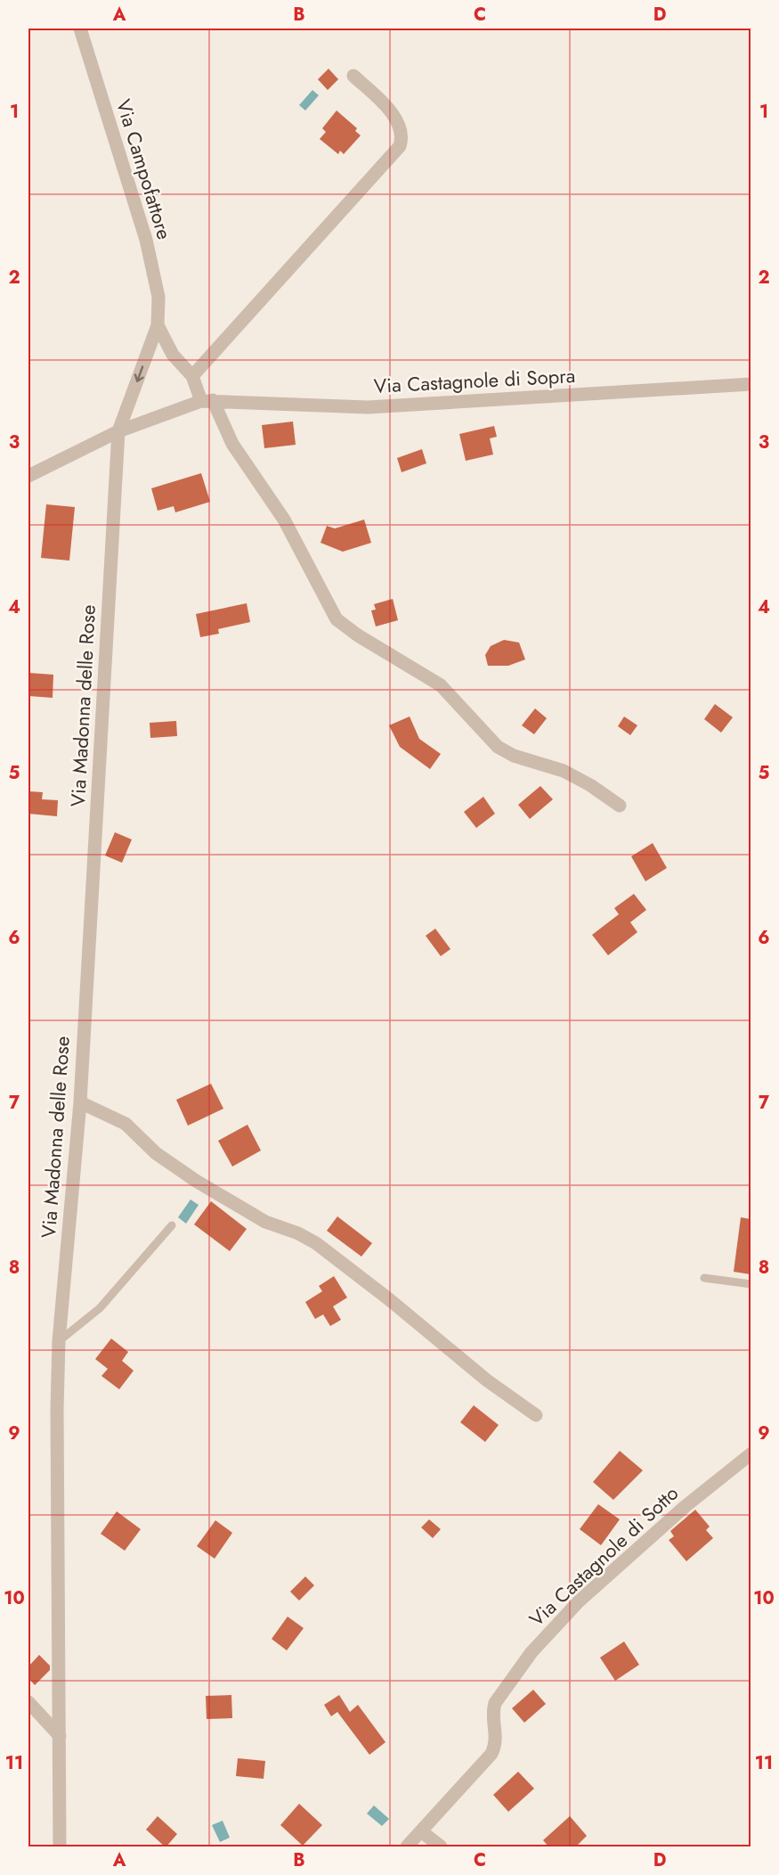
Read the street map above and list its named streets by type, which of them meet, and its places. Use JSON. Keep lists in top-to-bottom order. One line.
{"streets":{"street":["Via Campofattore","Via Castagnole di Sopra","Via Madonna delle Rose","Via Castagnole di Sotto"]},"crossings":[["Via Campofattore","Via Castagnole di Sopra"],["Via Campofattore","Via Madonna delle Rose"]],"grid":{"columns":["A","B","C","D"],"rows":["1","2","3","4","5","6","7","8","9","10","11"]}}
